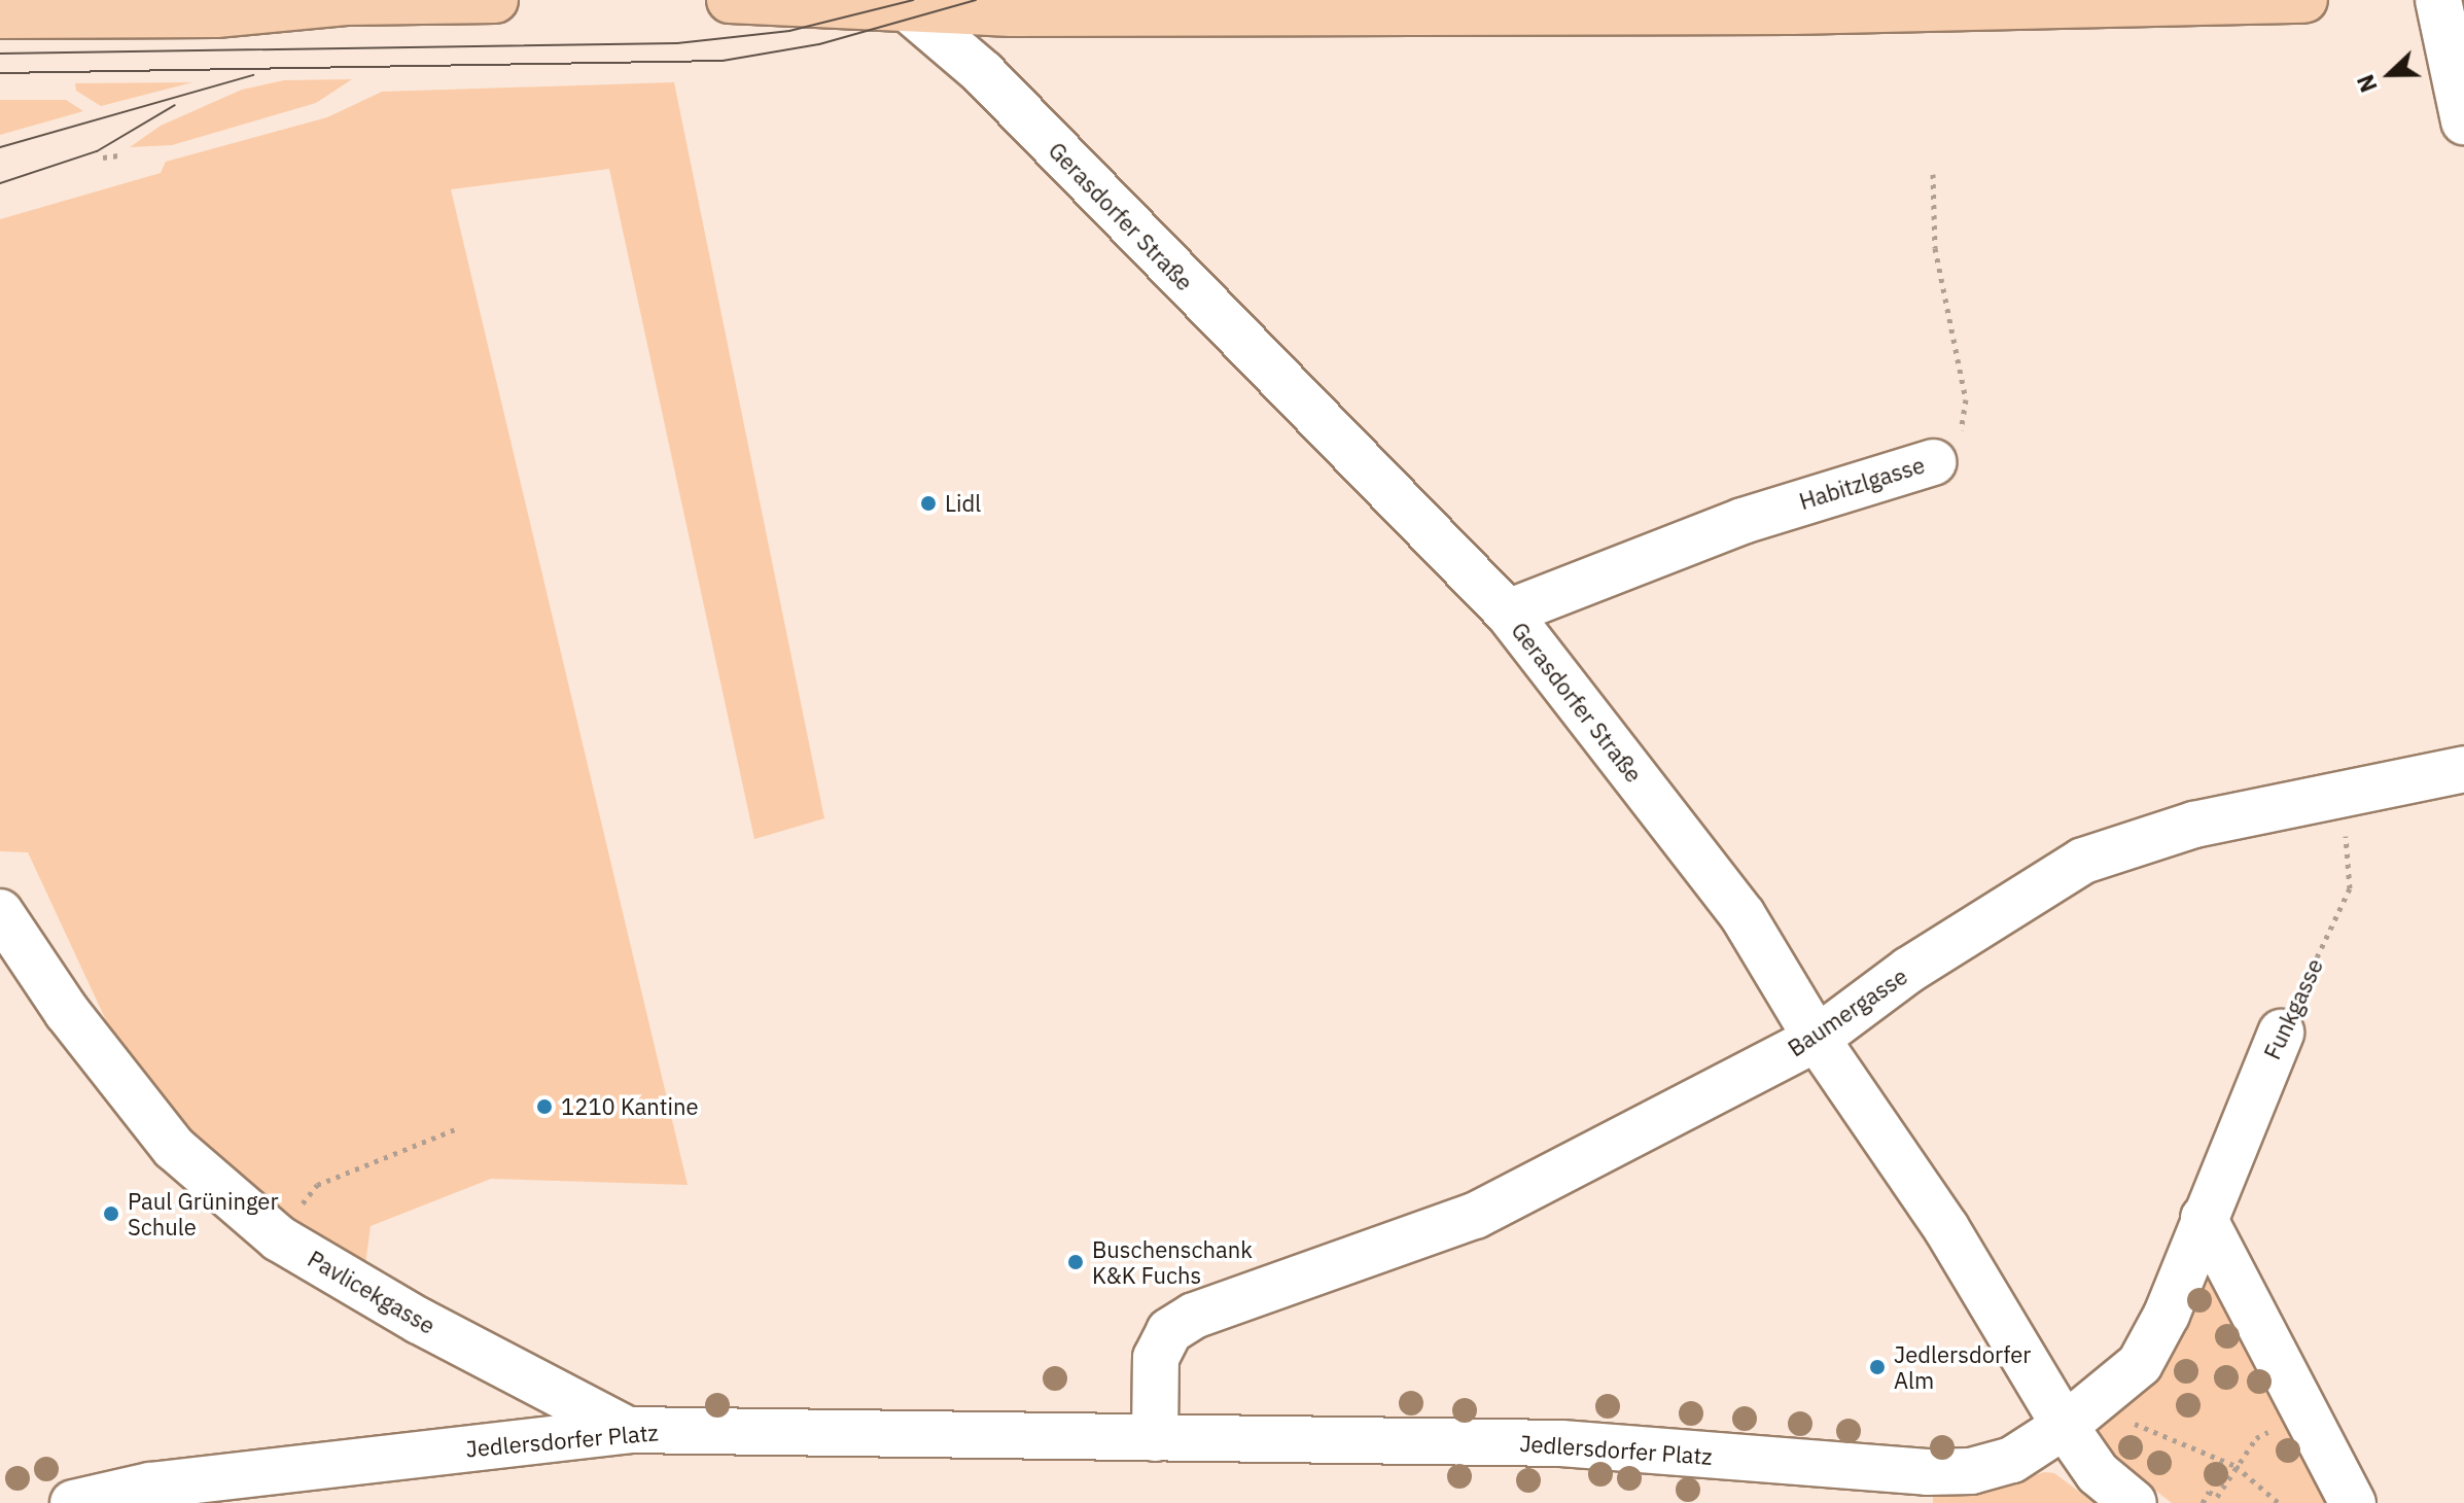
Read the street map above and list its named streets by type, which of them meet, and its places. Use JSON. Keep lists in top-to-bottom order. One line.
{"streets":{"street":["Gerasdorfer Straße","Habitzlgasse","Funkgasse","Baumergasse","Pavlicekgasse","Jedlersdorfer Platz"]},"crossings":[["Gerasdorfer Straße","Habitzlgasse"],["Gerasdorfer Straße","Funkgasse"],["Gerasdorfer Straße","Baumergasse"],["Gerasdorfer Straße","Jedlersdorfer Platz"],["Funkgasse","Baumergasse"],["Funkgasse","Jedlersdorfer Platz"],["Baumergasse","Jedlersdorfer Platz"],["Pavlicekgasse","Jedlersdorfer Platz"]],"places":["Lidl","1210 Kantine","Paul Grüninger Schule","Buschenschank K&K Fuchs","Jedlersdorfer Alm"],"north":"left"}
